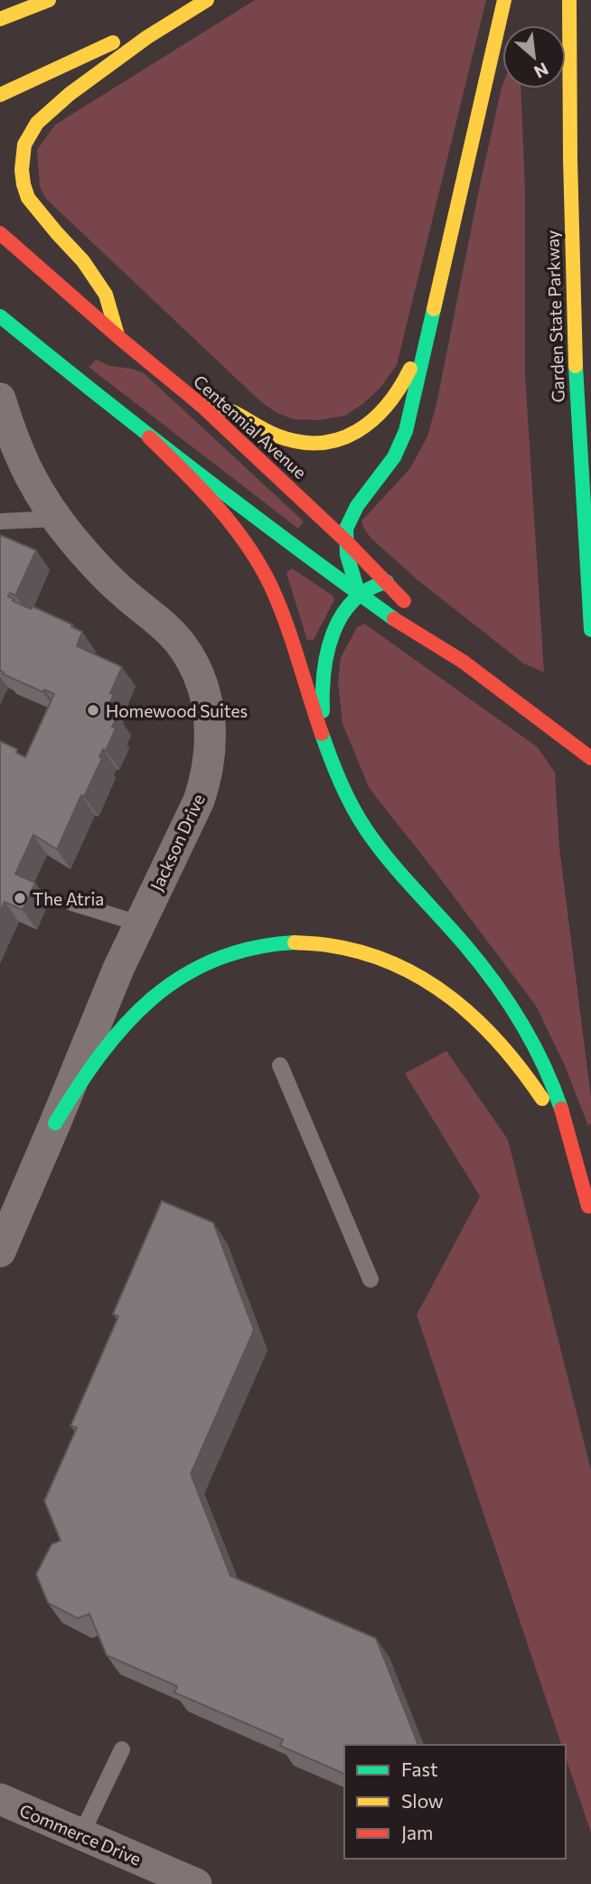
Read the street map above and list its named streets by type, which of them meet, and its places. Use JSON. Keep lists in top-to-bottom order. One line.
{"streets":{"main road":["Garden State Parkway","Centennial Avenue"],"street":["Jackson Drive","Commerce Drive"]},"places":["Homewood Suites","The Atria"],"legend":["Fast","Slow","Jam"],"north":"bottom right"}
